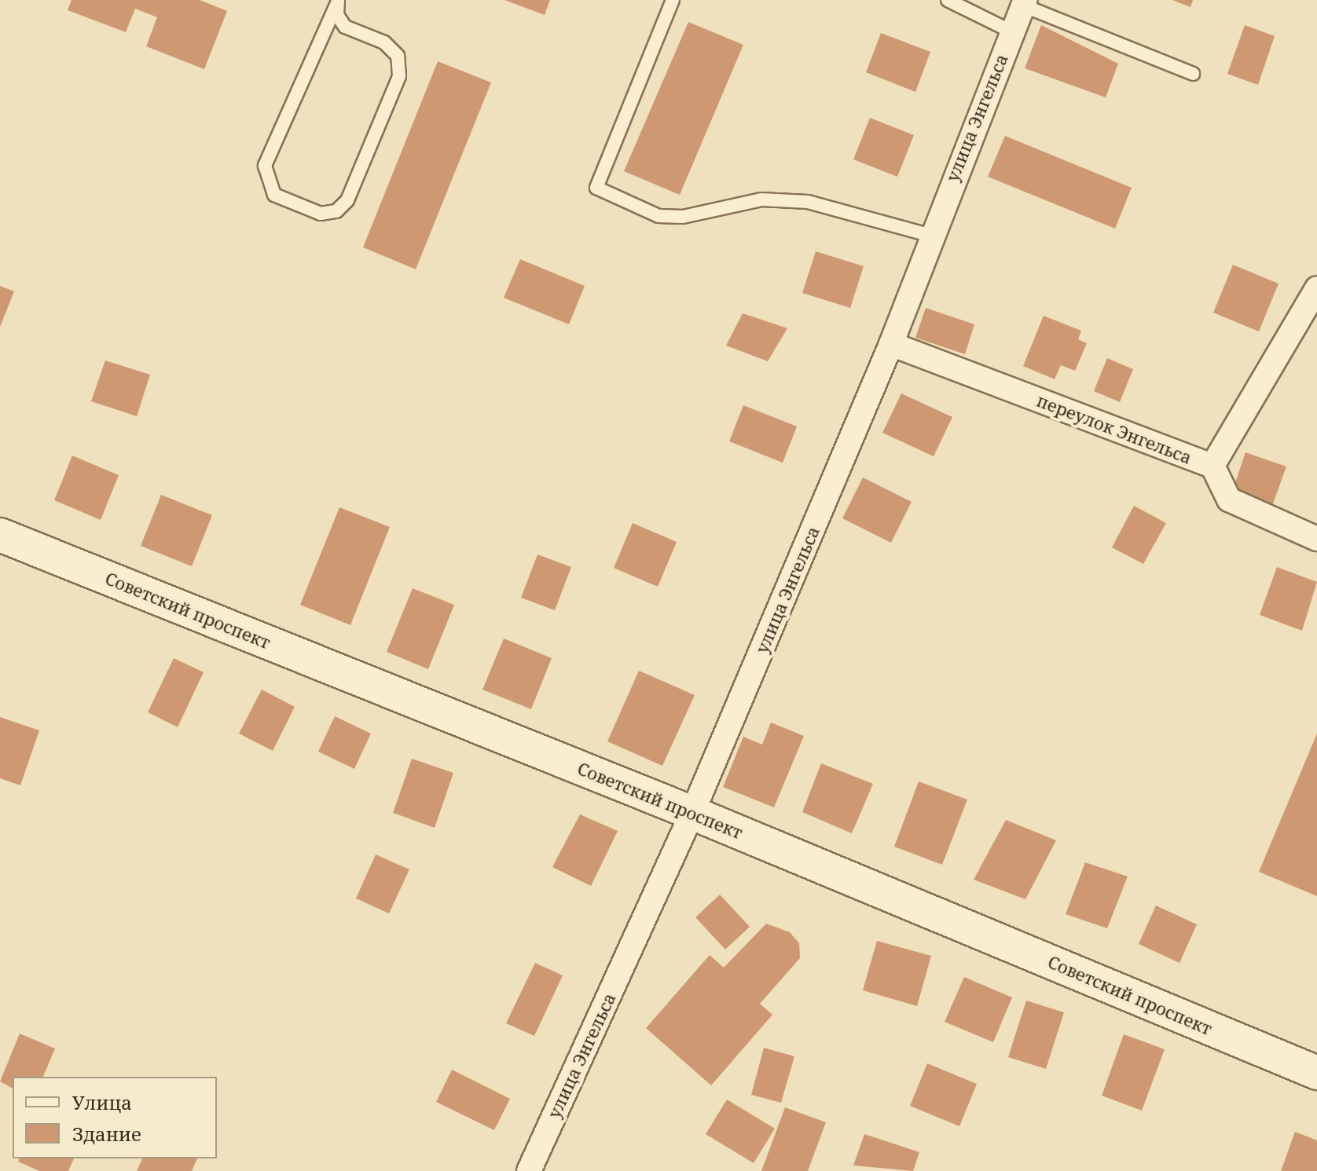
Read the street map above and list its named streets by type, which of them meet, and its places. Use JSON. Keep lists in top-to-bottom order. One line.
{"streets":{"main road":["Советский проспект"],"street":["улица Энгельса","переулок Энгельса"]},"crossings":[["улица Энгельса","переулок Энгельса"],["улица Энгельса","Советский проспект"]],"legend":["Улица","Здание"]}
